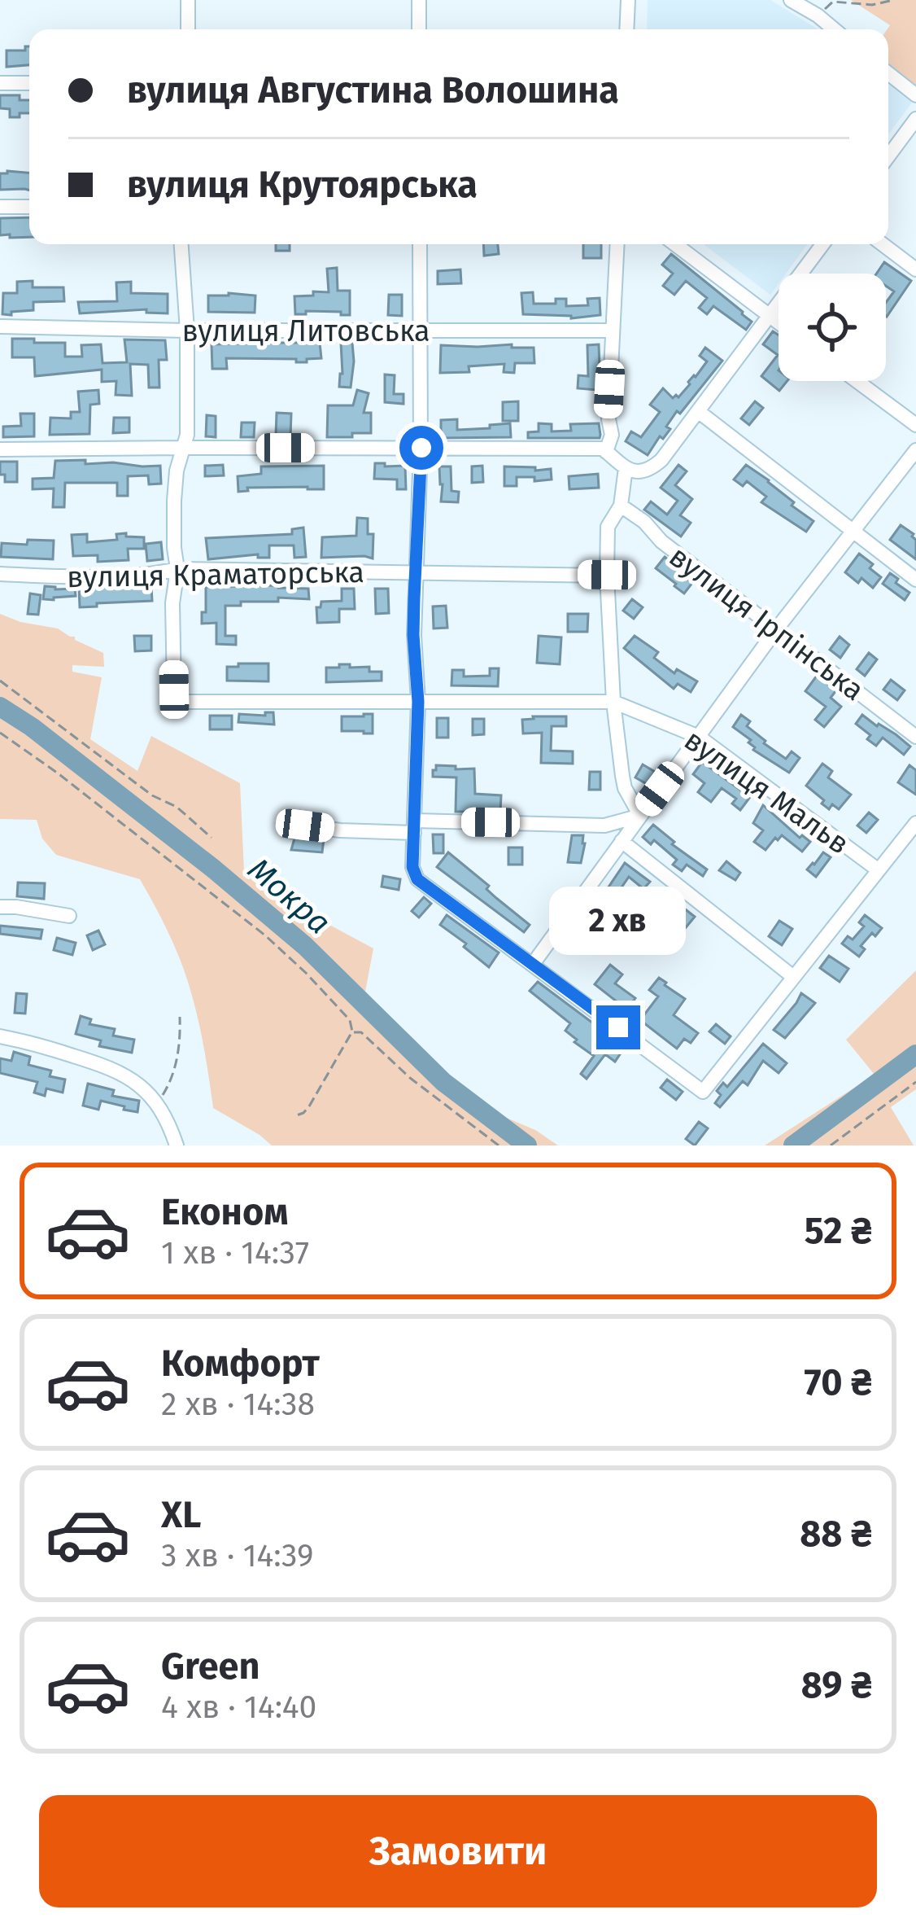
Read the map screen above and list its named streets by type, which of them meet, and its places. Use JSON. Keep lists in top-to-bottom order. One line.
{"streets":{"street":["вулиця Литовська","вулиця Краматорська","вулиця Ірпінська","вулиця Мальв"]},"crossings":[["вулиця Краматорська","вулиця Мальв"]],"water":["Мокра"],"page":{"banner":["вулиця Августина Волошина","вулиця Крутоярська"],"bubble":"2 хв","list":[{"name":"Економ","note":"1 хв · 14:37","value":"52 ₴"},{"name":"Комфорт","note":"2 хв · 14:38","value":"70 ₴"},{"name":"XL","note":"3 хв · 14:39","value":"88 ₴"},{"name":"Green","note":"4 хв · 14:40","value":"89 ₴"}],"buttons":"Замовити"}}
